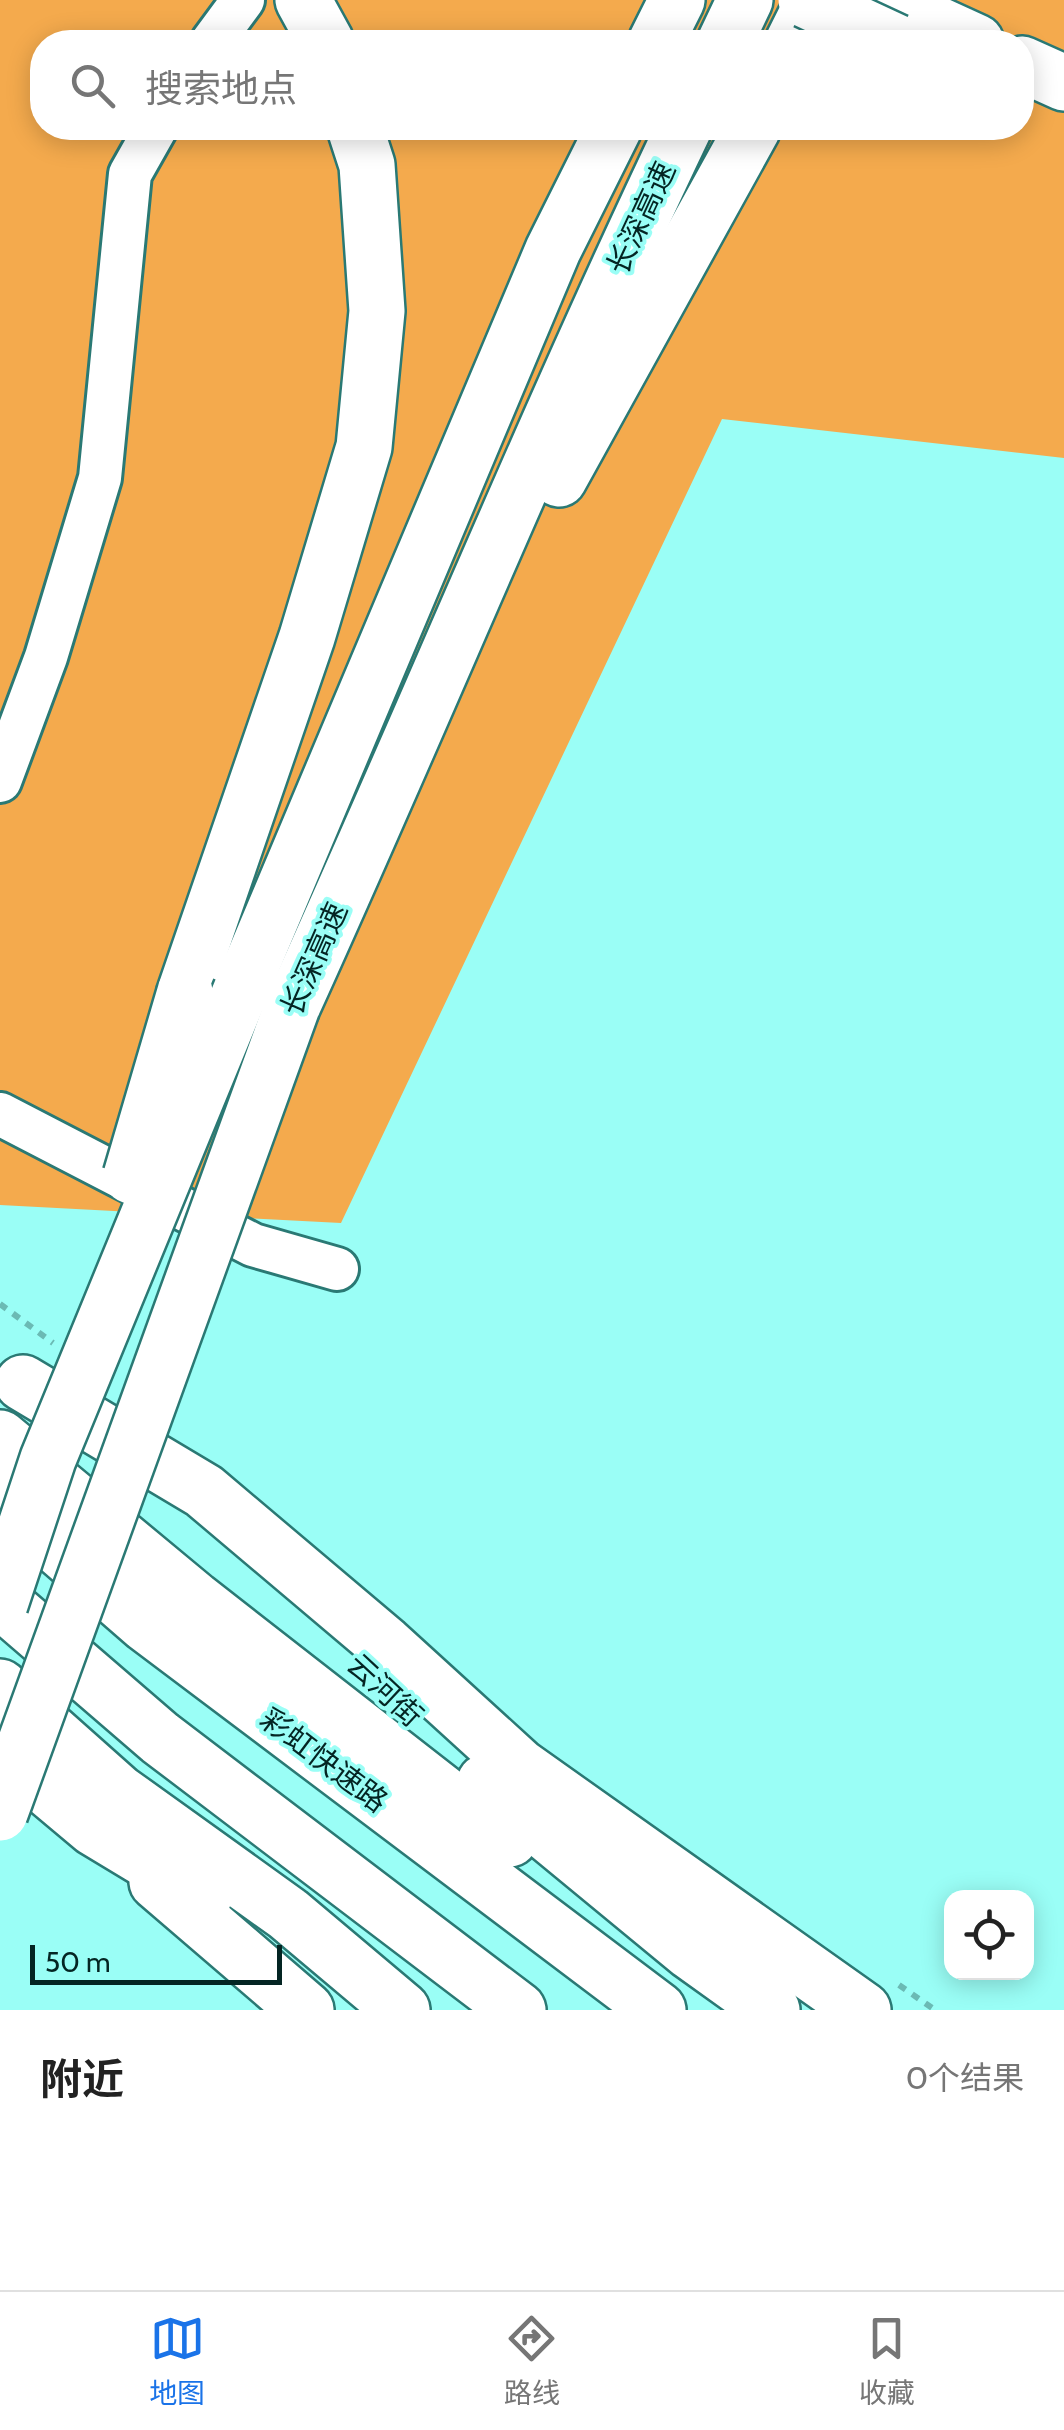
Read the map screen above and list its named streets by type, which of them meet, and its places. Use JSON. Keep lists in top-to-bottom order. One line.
{"streets":{"highway":["长深高速","云河街","彩虹快速路"]},"scale_bar":"50 m","page":{"search":"搜索地点","scale":"50 m","heading":["附近","0个结果"],"nav":["地图","路线","收藏"]}}
